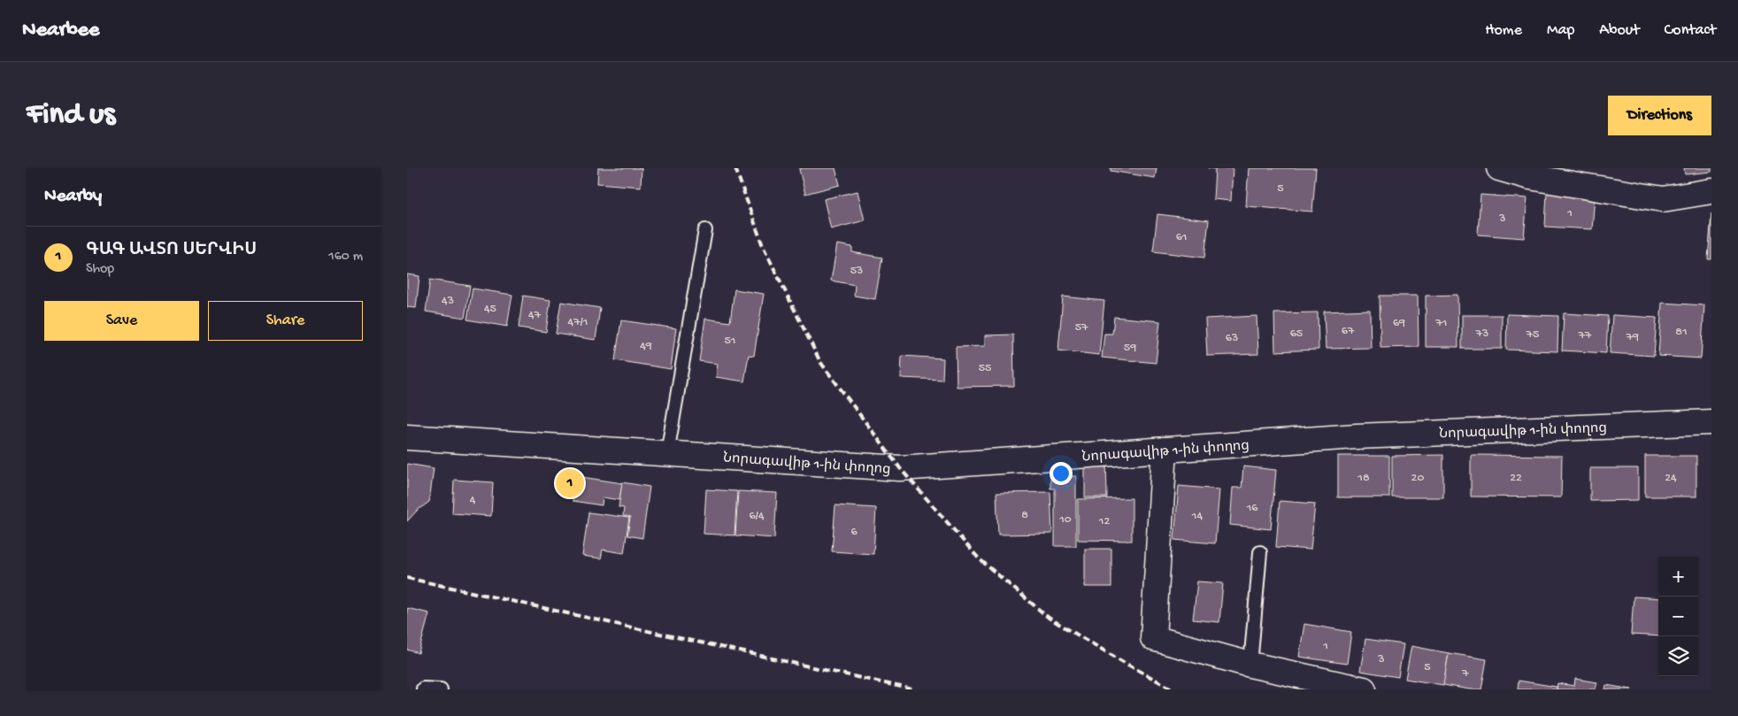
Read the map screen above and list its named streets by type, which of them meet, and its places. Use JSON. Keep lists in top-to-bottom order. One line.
{"streets":{"main road":["Նորագավիթ 1-ին փողոց"]},"house_numbers":["5","1","3","61","53","43","45","47","47/1","69","71","57","67","81","65","73","75","77","79","63","51","49","59","55","18","20","22","24","4","16","8","6/4","14","10","12","6","1","3","5","7"],"page":{"header":"Nearbee","nav":["Home","Map","About","Contact"],"buttons":["Directions",["Save","Share"]],"title":"Find us","heading":"Nearby","list":[{"mark":"1","name":"ԳԱԳ ԱՎՏՈ ՍԵՐՎԻՍ","note":"Shop","value":"160 m"}],"pins":"1","map_buttons":["+","−"]}}
